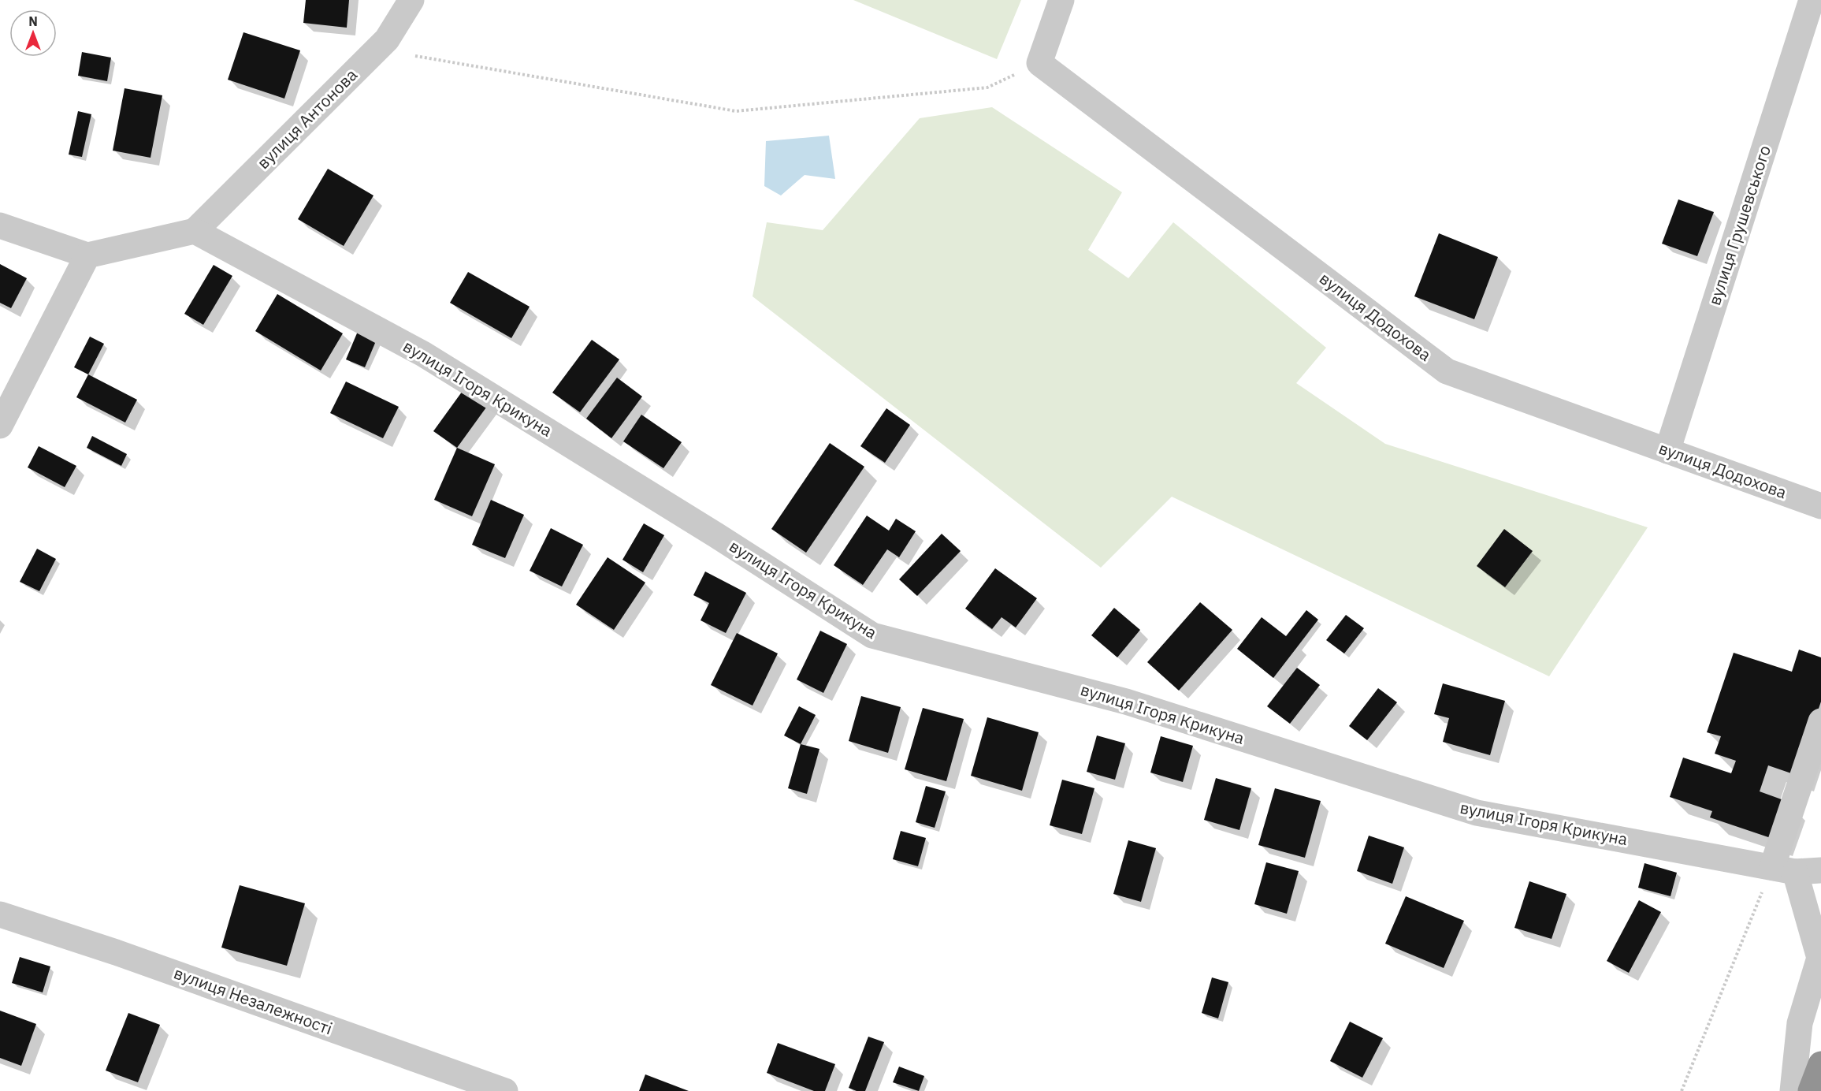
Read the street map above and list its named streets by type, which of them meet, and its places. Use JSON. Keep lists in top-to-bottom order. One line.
{"streets":{"street":["вулиця Антонова","вулиця Грушевського","вулиця Додохова","вулиця Ігоря Крикуна","вулиця Незалежності"]},"crossings":[["вулиця Антонова","вулиця Ігоря Крикуна"],["вулиця Грушевського","вулиця Додохова"]],"north":"top"}
